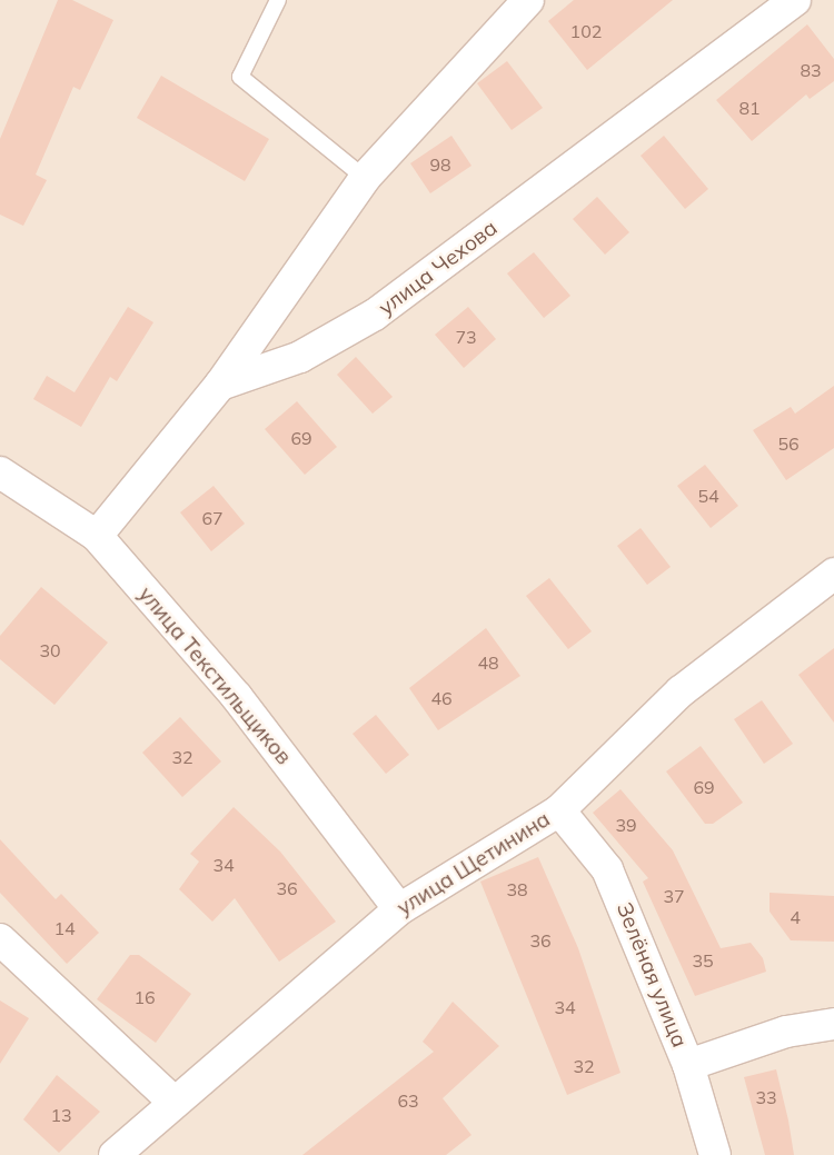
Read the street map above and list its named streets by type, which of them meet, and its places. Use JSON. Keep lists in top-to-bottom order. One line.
{"streets":{"street":["улица Чехова","улица Текстильщиков","улица Щетинина","Зелёная улица"]},"crossings":[["улица Текстильщиков","улица Щетинина"],["улица Щетинина","Зелёная улица"]],"house_numbers":["102","83","81","98","73","69","56","54","67","30","48","46","32","69","39","34","36","38","37","4","14","36","35","16","34","32","33","63","13"]}
